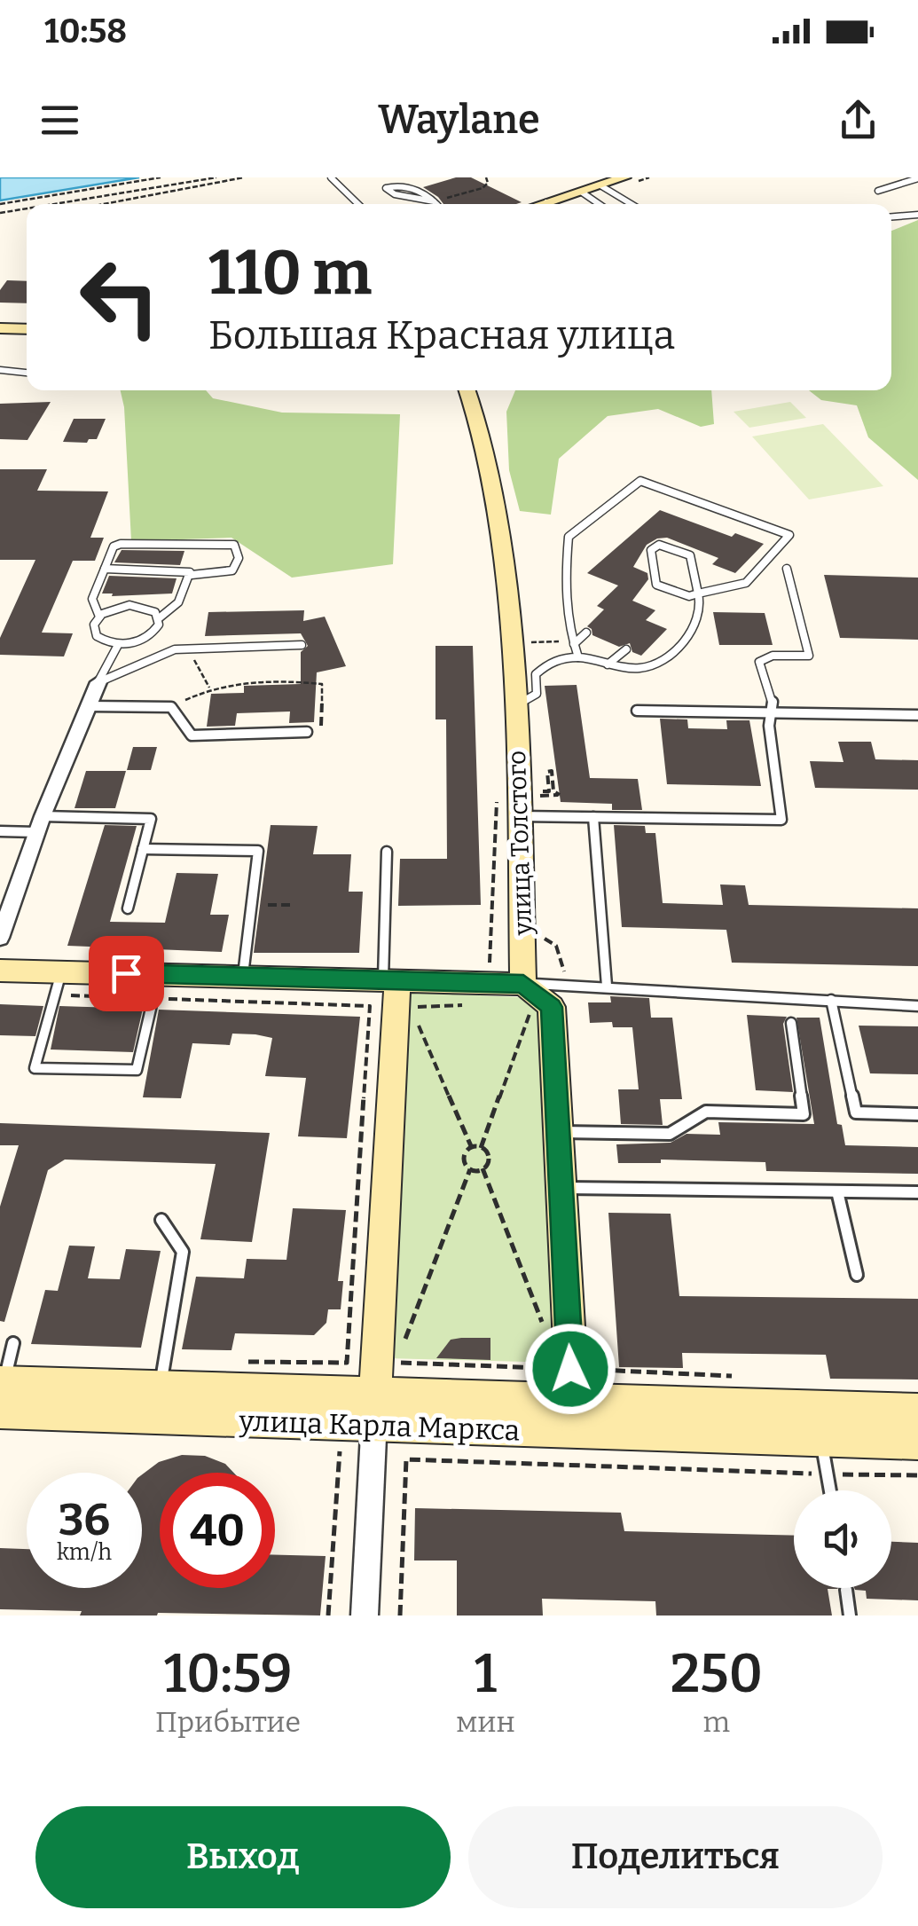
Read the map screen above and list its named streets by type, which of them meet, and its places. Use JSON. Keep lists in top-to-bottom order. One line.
{"streets":{"street":["улица Толстого","улица Карла Маркса"]},"page":{"status":"10:58","header":"Waylane","turn":["110 m","Большая Красная улица"],"speed":"36 km/h","limit":"40","eta":["10:59","Прибытие","1","мин","250","m"],"buttons":["Выход","Поделиться"]}}
